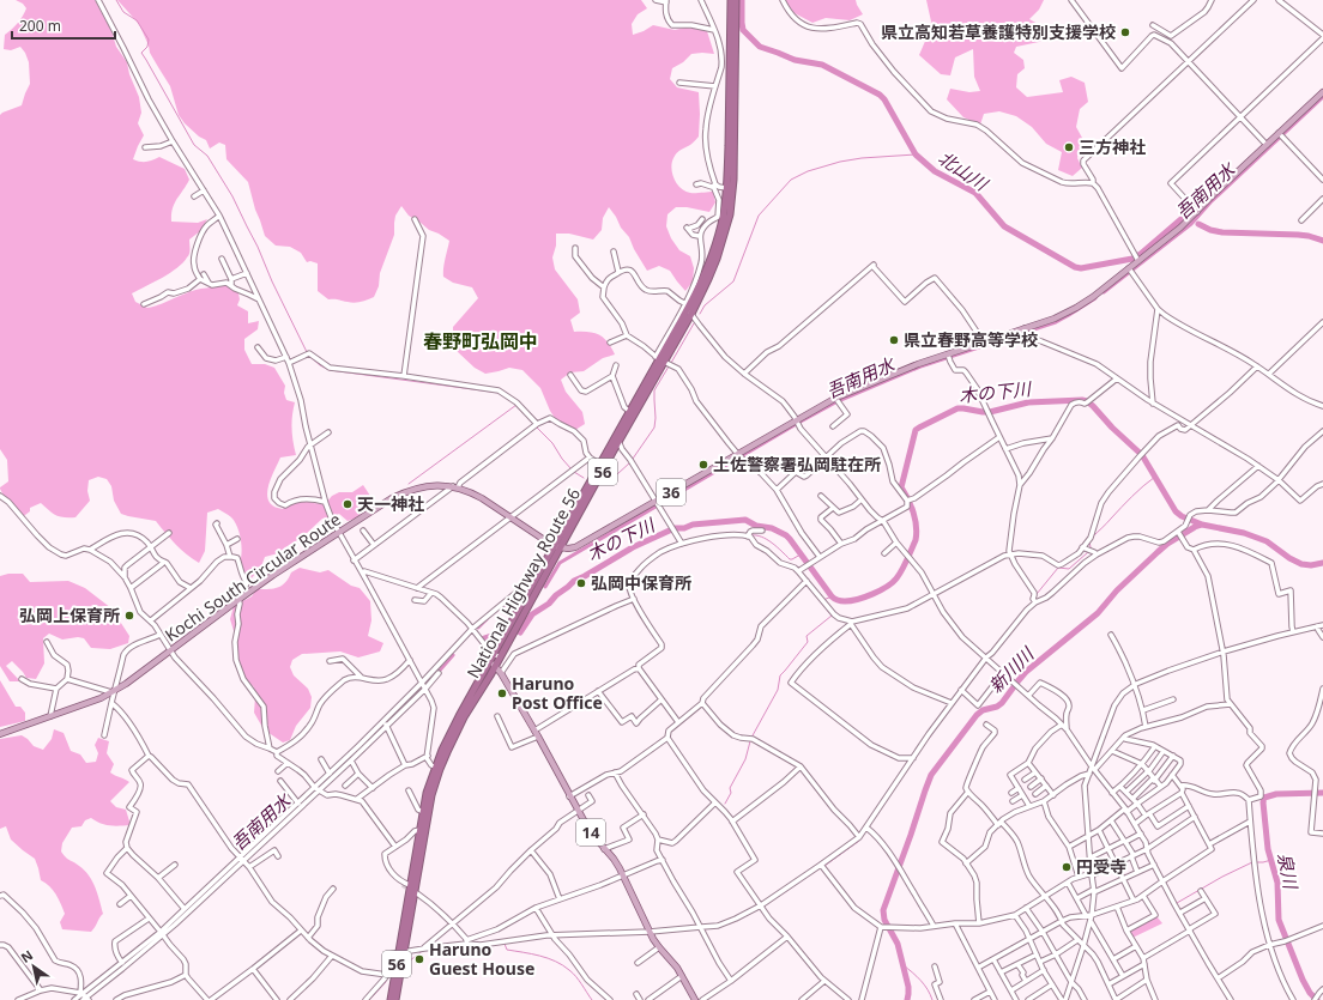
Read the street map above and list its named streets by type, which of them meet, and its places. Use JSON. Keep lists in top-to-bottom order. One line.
{"streets":{"highway":["56","National Highway Route 56"],"main road":["36","Kochi South Circular Route","14"]},"crossings":[["36","Kochi South Circular Route"],["36","National Highway Route 56"],["Kochi South Circular Route","National Highway Route 56"],["National Highway Route 56","14"]],"districts":["春野町弘岡中"],"water":["北山川","吾南用水","木の下川","新川川","泉川"],"places":["県立高知若草養護特別支援学校","三方神社","県立春野高等学校","土佐警察署弘岡駐在所","天一神社","弘岡中保育所","弘岡上保育所","Haruno Post Office","円受寺","Haruno Guest House"],"scale_bar":"200 m","north":"top left"}
